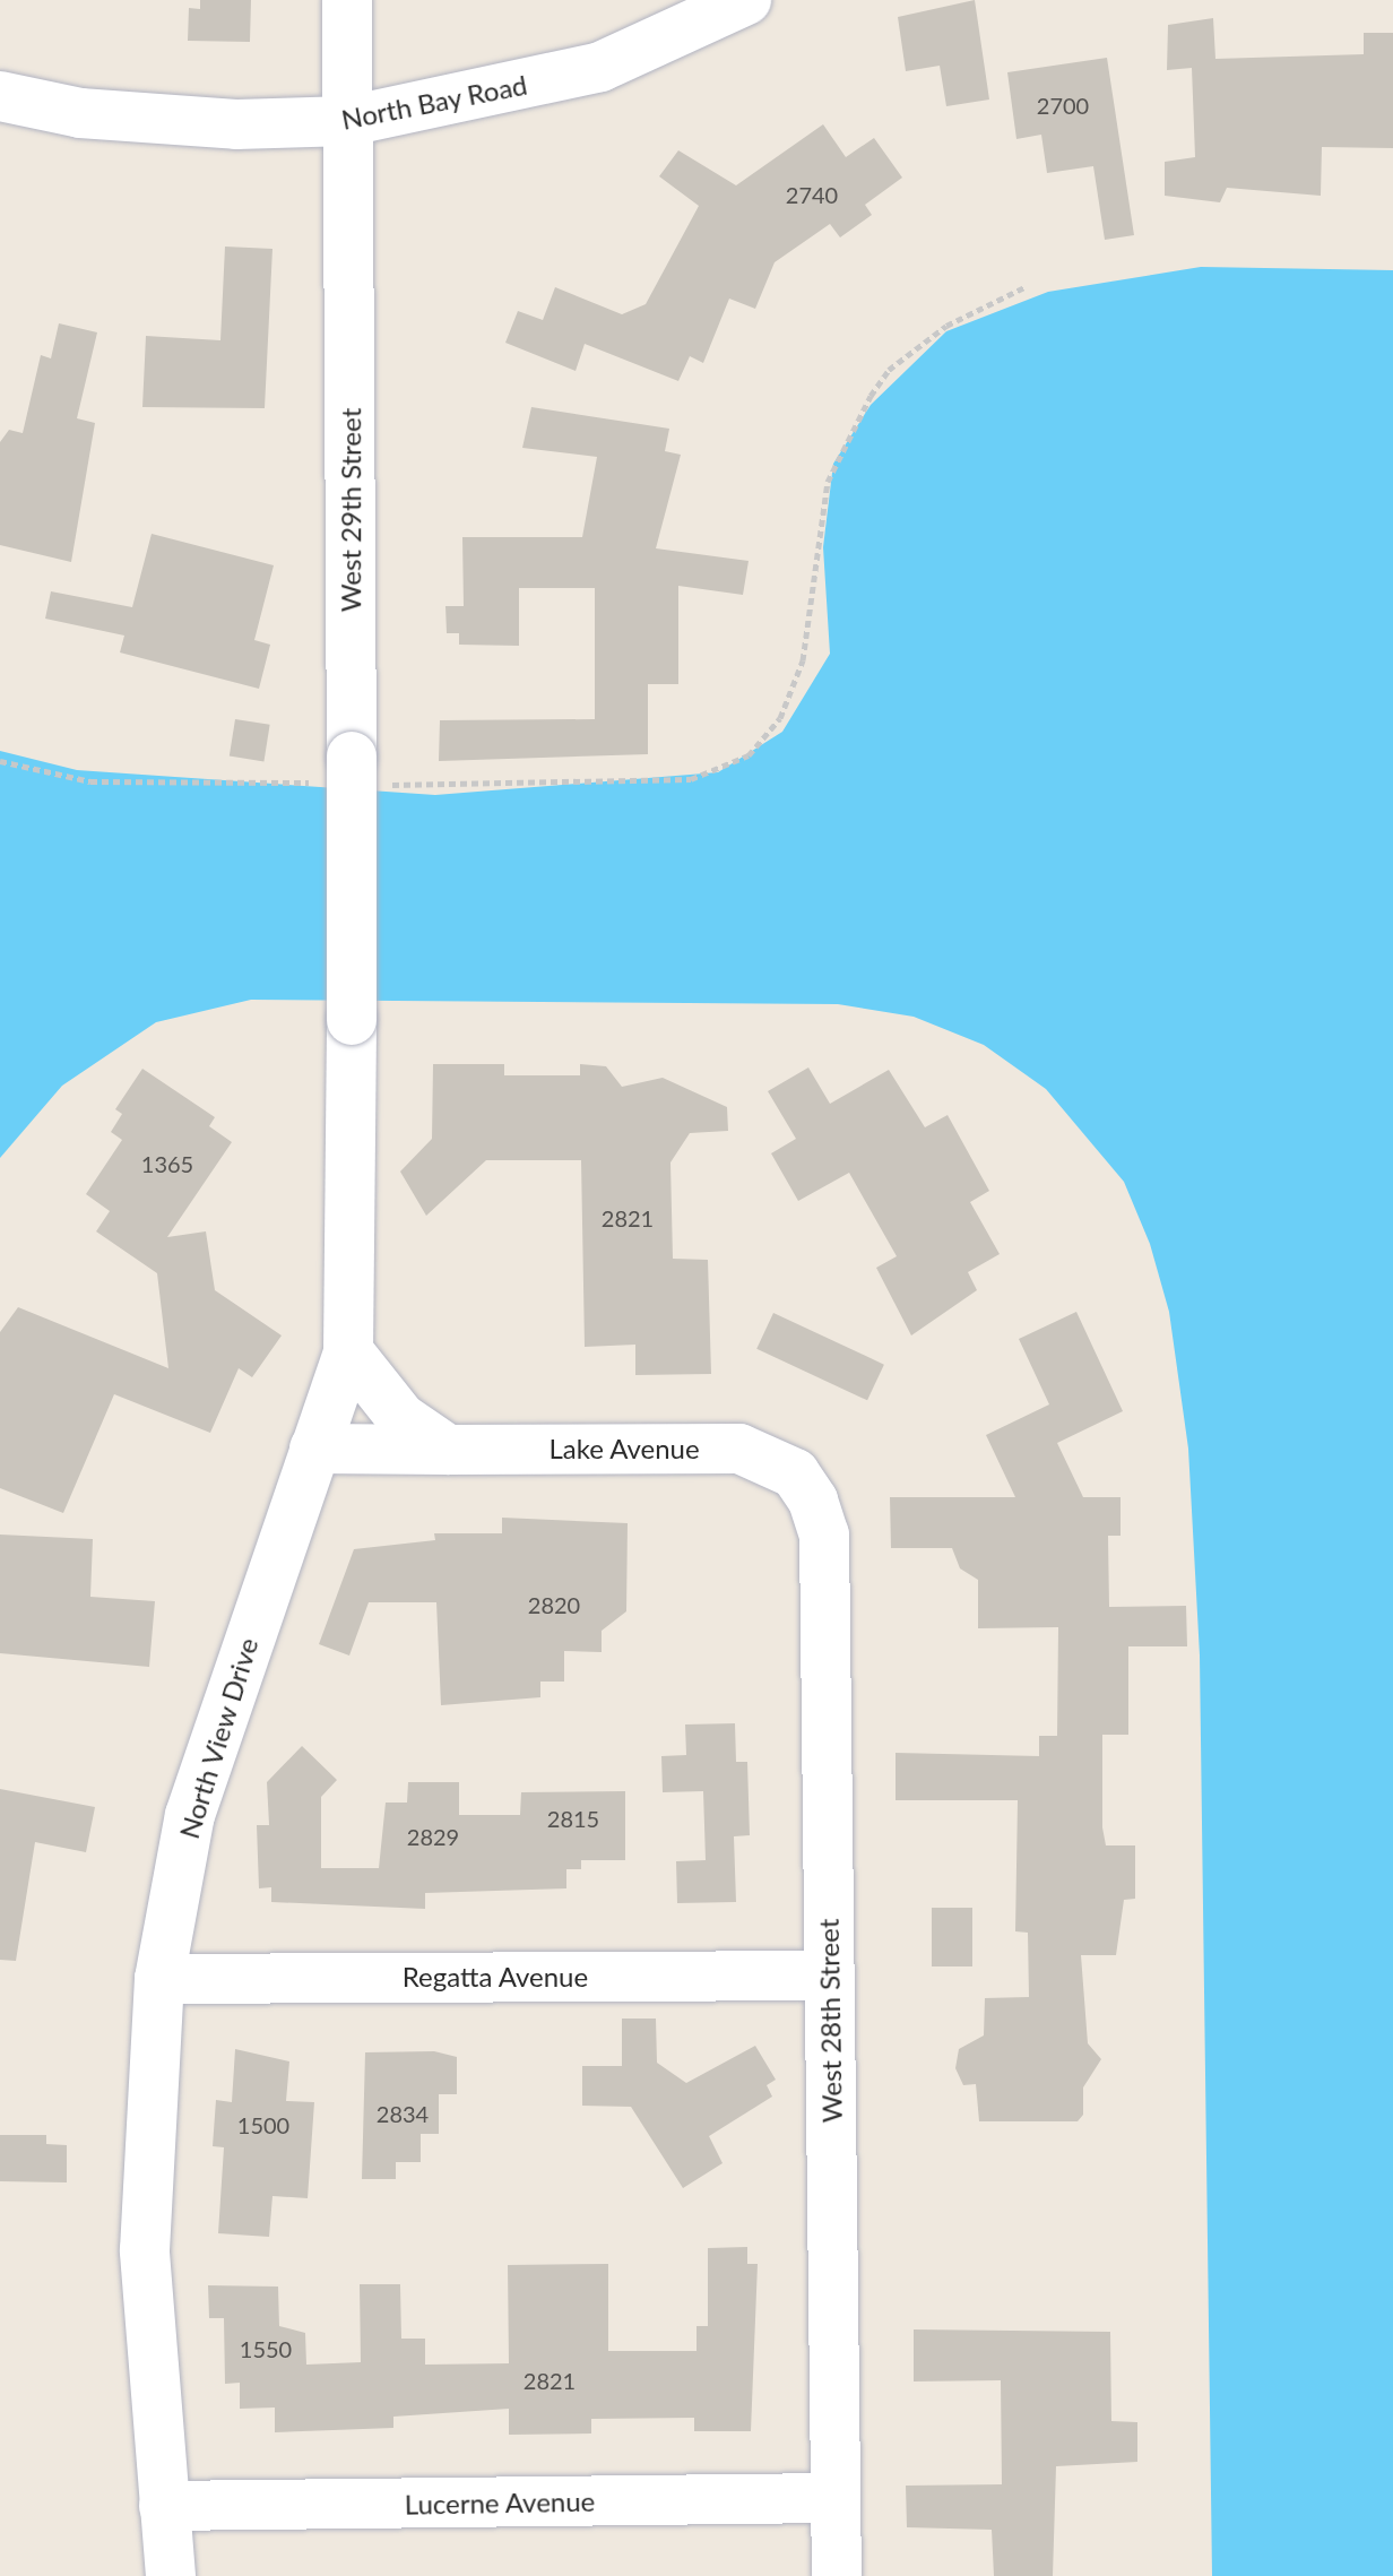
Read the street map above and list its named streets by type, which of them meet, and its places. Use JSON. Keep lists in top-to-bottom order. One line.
{"streets":{"street":["North Bay Road","West 29th Street","Lake Avenue","North View Drive","Regatta Avenue","West 28th Street","Lucerne Avenue"]},"crossings":[["North Bay Road","West 29th Street"],["West 29th Street","North View Drive"],["Lake Avenue","North View Drive"],["Lake Avenue","West 28th Street"],["North View Drive","Regatta Avenue"],["North View Drive","Lucerne Avenue"],["Regatta Avenue","West 28th Street"],["West 28th Street","Lucerne Avenue"]],"house_numbers":["2700","2740","1365","2821","2820","2815","2829","2834","1500","1550","2821"]}
